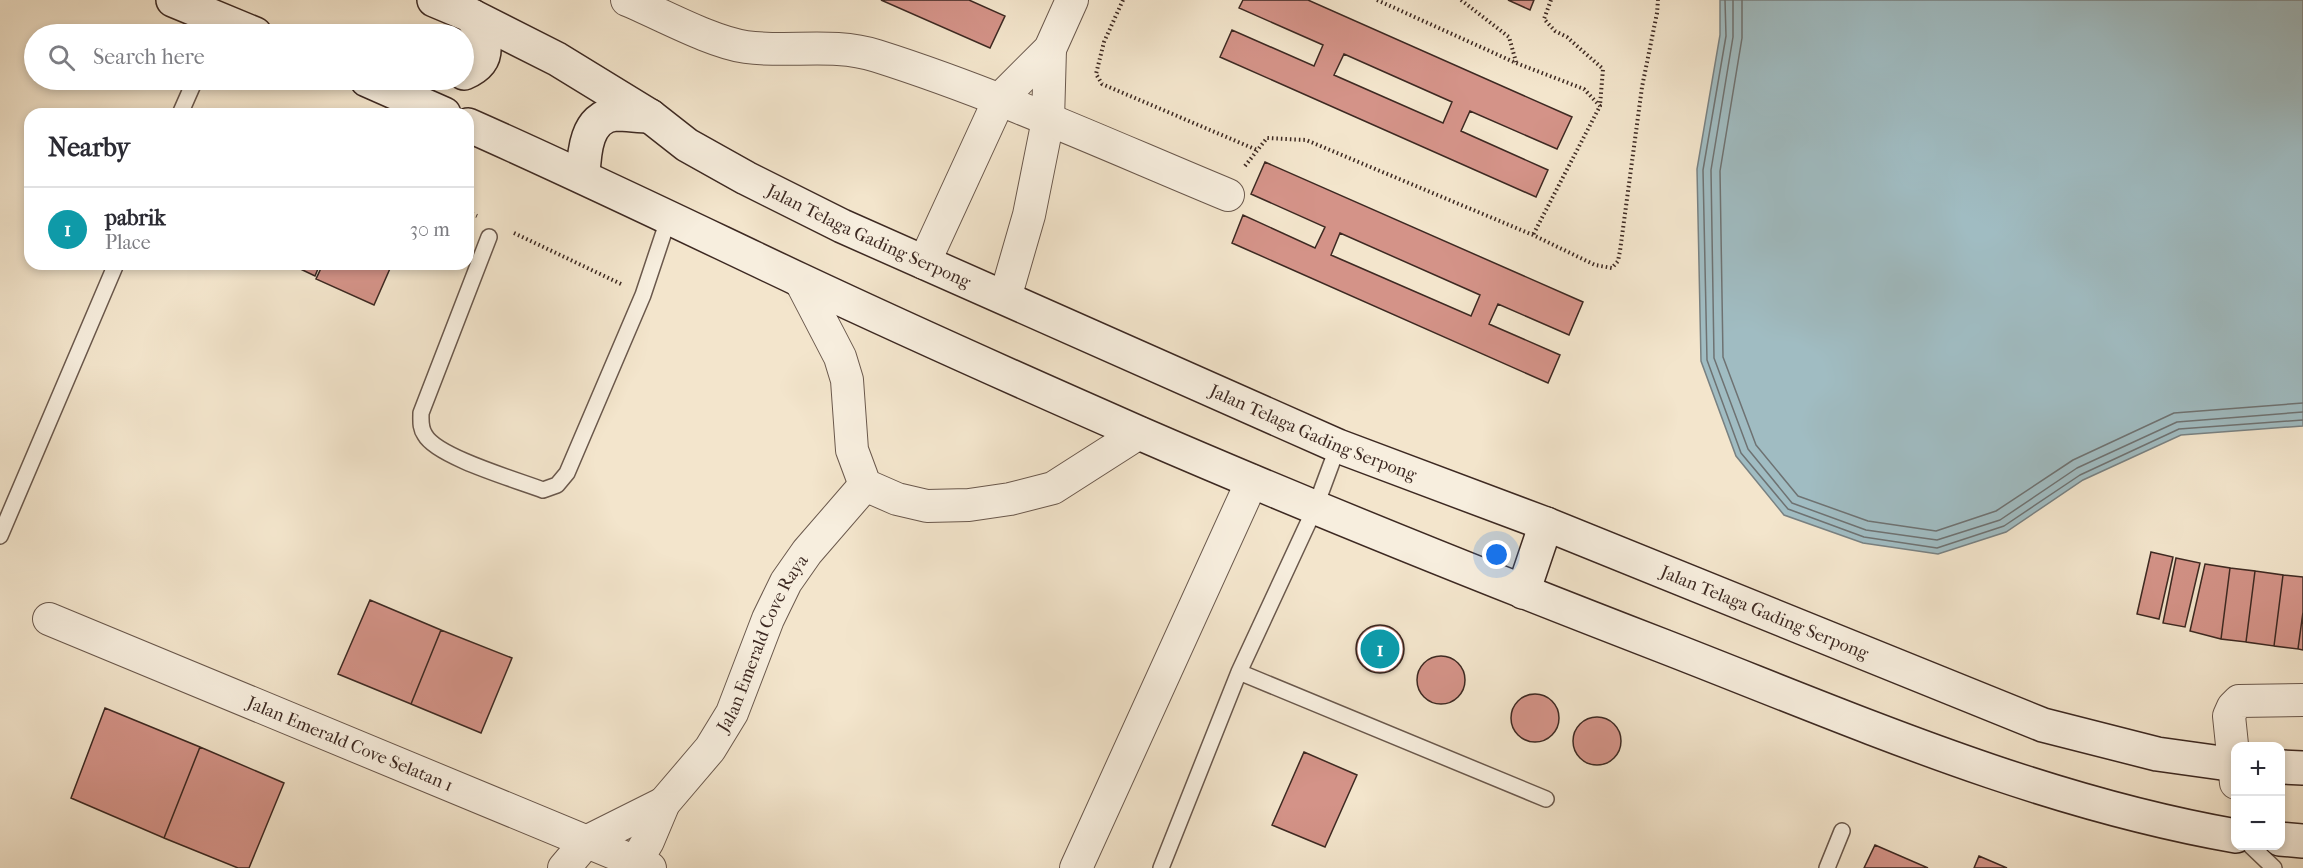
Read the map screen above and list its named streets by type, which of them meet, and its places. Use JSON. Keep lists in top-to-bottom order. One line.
{"streets":{"main road":["Jalan Telaga Gading Serpong"],"street":["Jalan Emerald Cove Raya","Jalan Emerald Cove Selatan 1"]},"crossings":[["Jalan Emerald Cove Raya","Jalan Emerald Cove Selatan 1"]],"page":{"search":"Search here","heading":"Nearby","list":[{"mark":"1","name":"pabrik","note":"Place","value":"30 m"}],"pins":"1","map_buttons":["+","−"]}}
